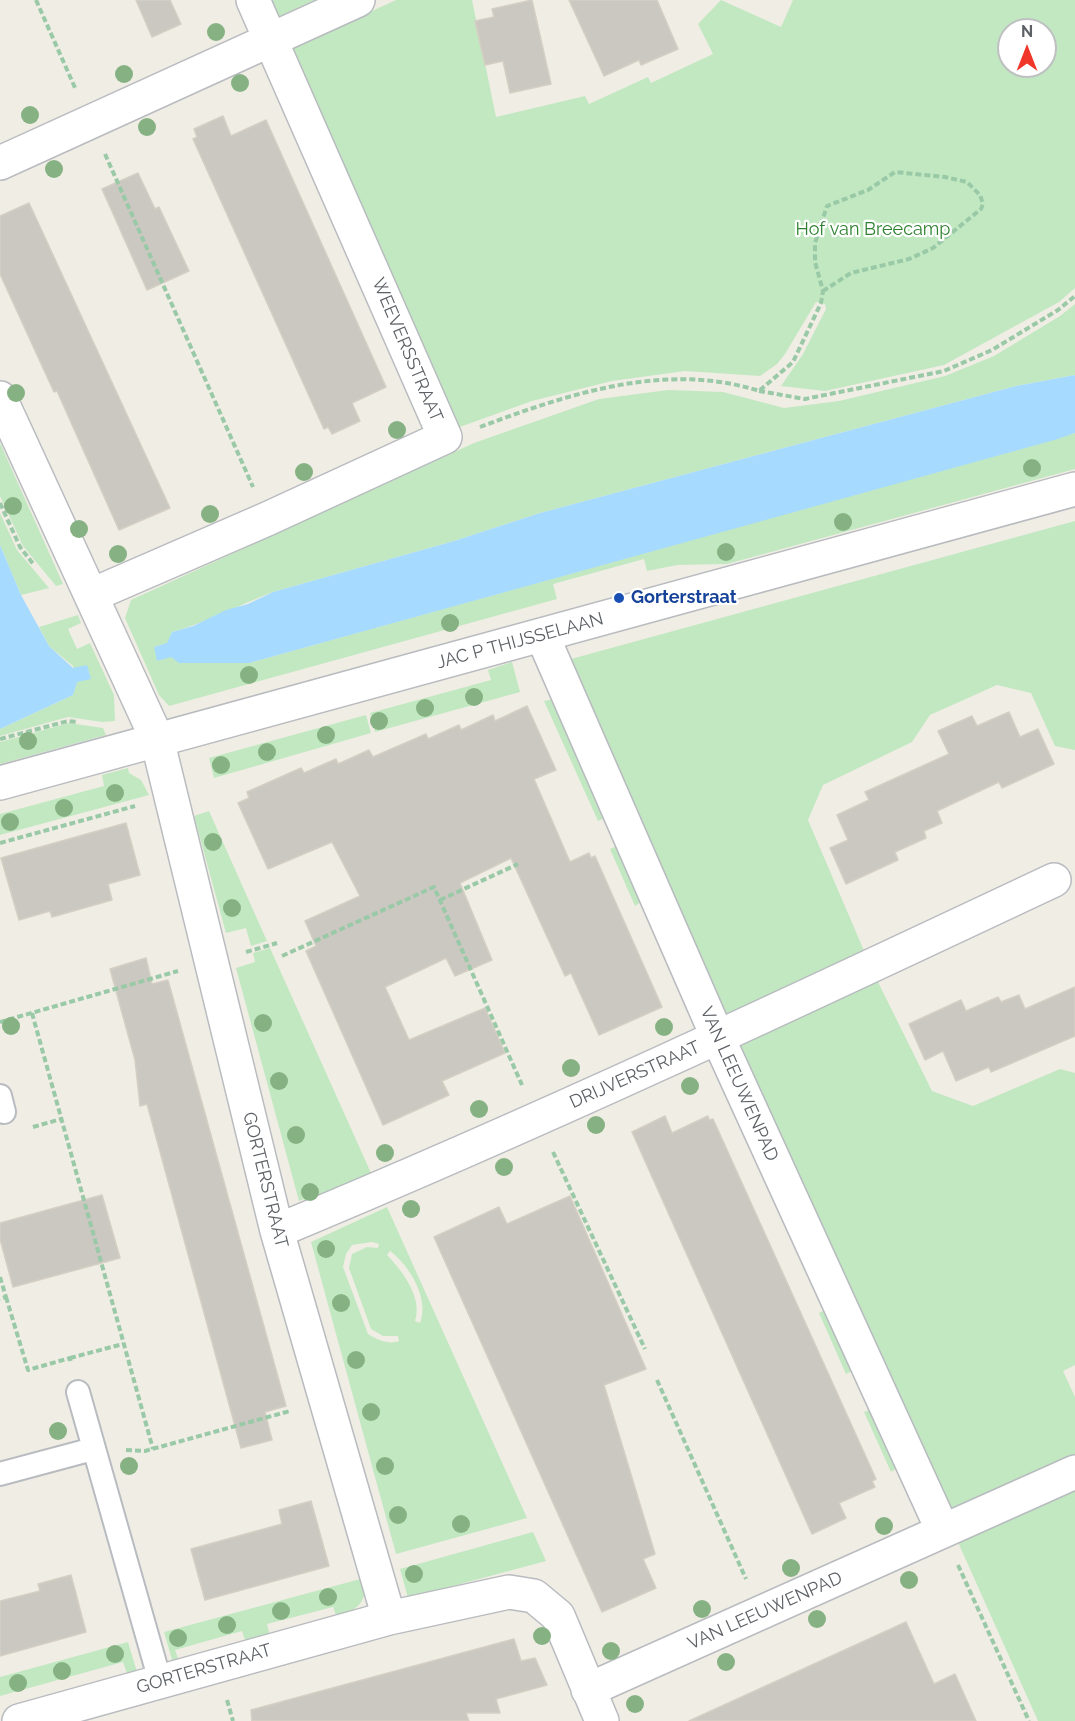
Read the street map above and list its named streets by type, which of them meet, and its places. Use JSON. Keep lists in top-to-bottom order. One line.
{"streets":{"street":["WEEVERSSTRAAT","JAC P THIJSSELAAN","DRIJVERSTRAAT","VAN LEEUWENPAD","GORTERSTRAAT"]},"crossings":[["JAC P THIJSSELAAN","VAN LEEUWENPAD"],["JAC P THIJSSELAAN","GORTERSTRAAT"],["DRIJVERSTRAAT","VAN LEEUWENPAD"],["DRIJVERSTRAAT","GORTERSTRAAT"],["VAN LEEUWENPAD","GORTERSTRAAT"]],"parks":["Hof van Breecamp"],"places":["Gorterstraat"],"north":"top"}
